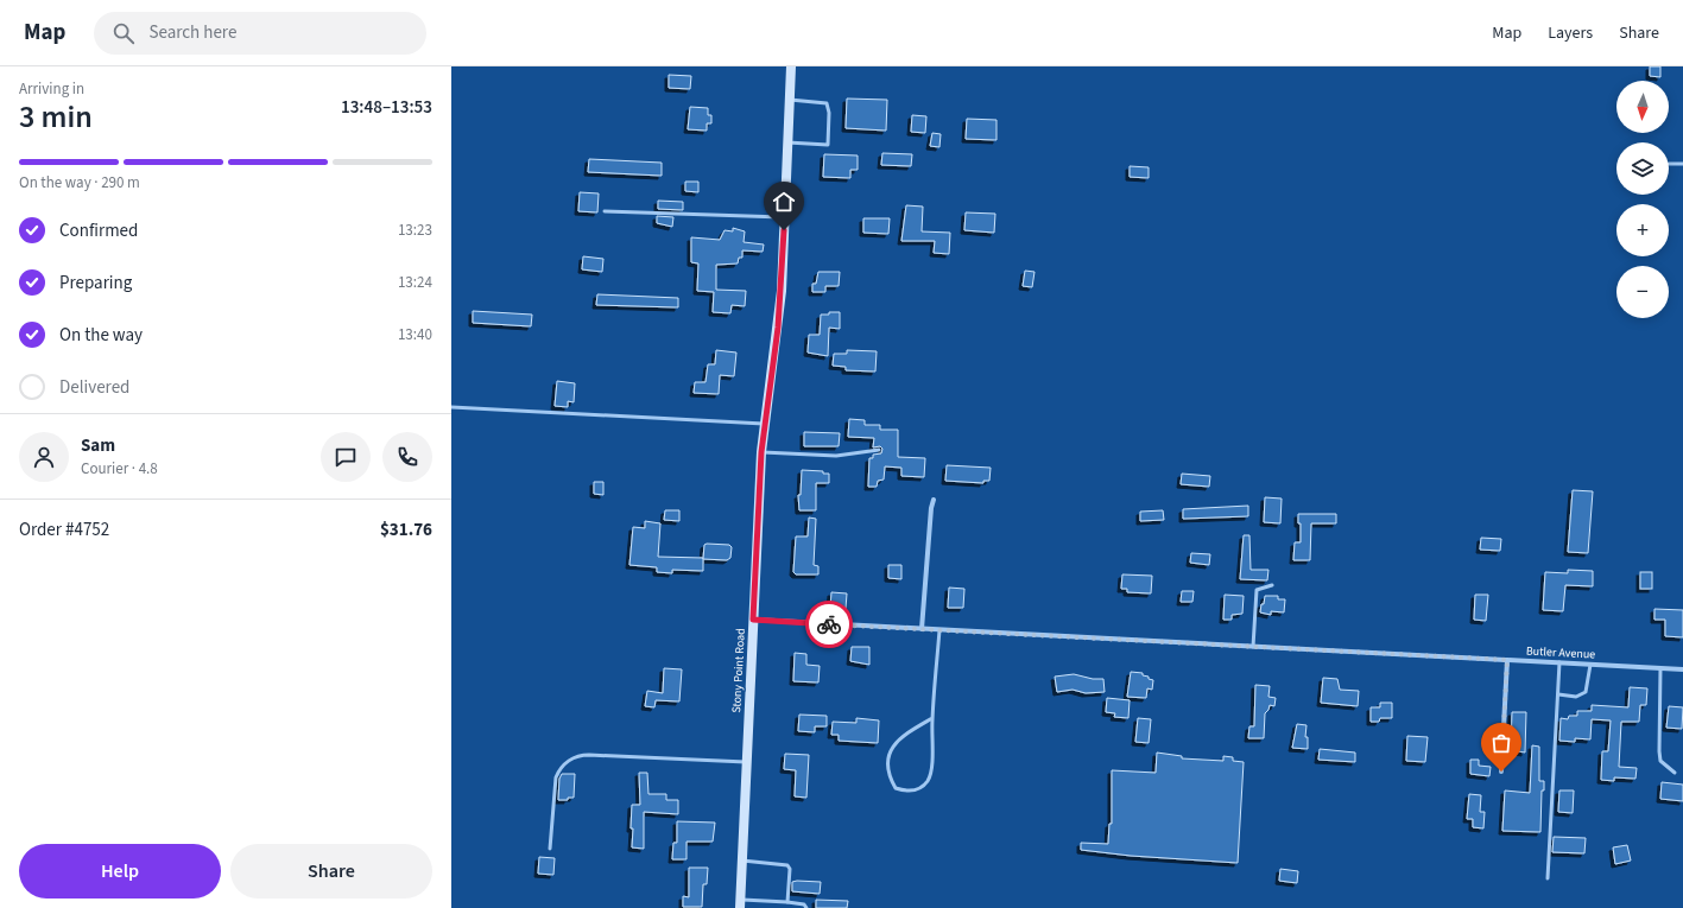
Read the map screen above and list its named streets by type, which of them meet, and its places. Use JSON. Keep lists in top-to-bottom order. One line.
{"streets":{"main road":["Stony Point Road"],"street":["Butler Avenue"]},"crossings":[["Butler Avenue","Stony Point Road"]],"north":"bottom","page":{"header":"Map","search":"Search here","nav":["Map","Layers","Share"],"heading":["3 min","Arriving in","13:48–13:53"],"panel":["Sam","Courier · 4.8","Order #4752","$31.76"],"map_buttons":["+","−"],"bar":"On the way · 290 m","list":[["Confirmed","13:23"],["Preparing","13:24"],["On the way","13:40"],"Delivered"],"buttons":["Help","Share"]}}
